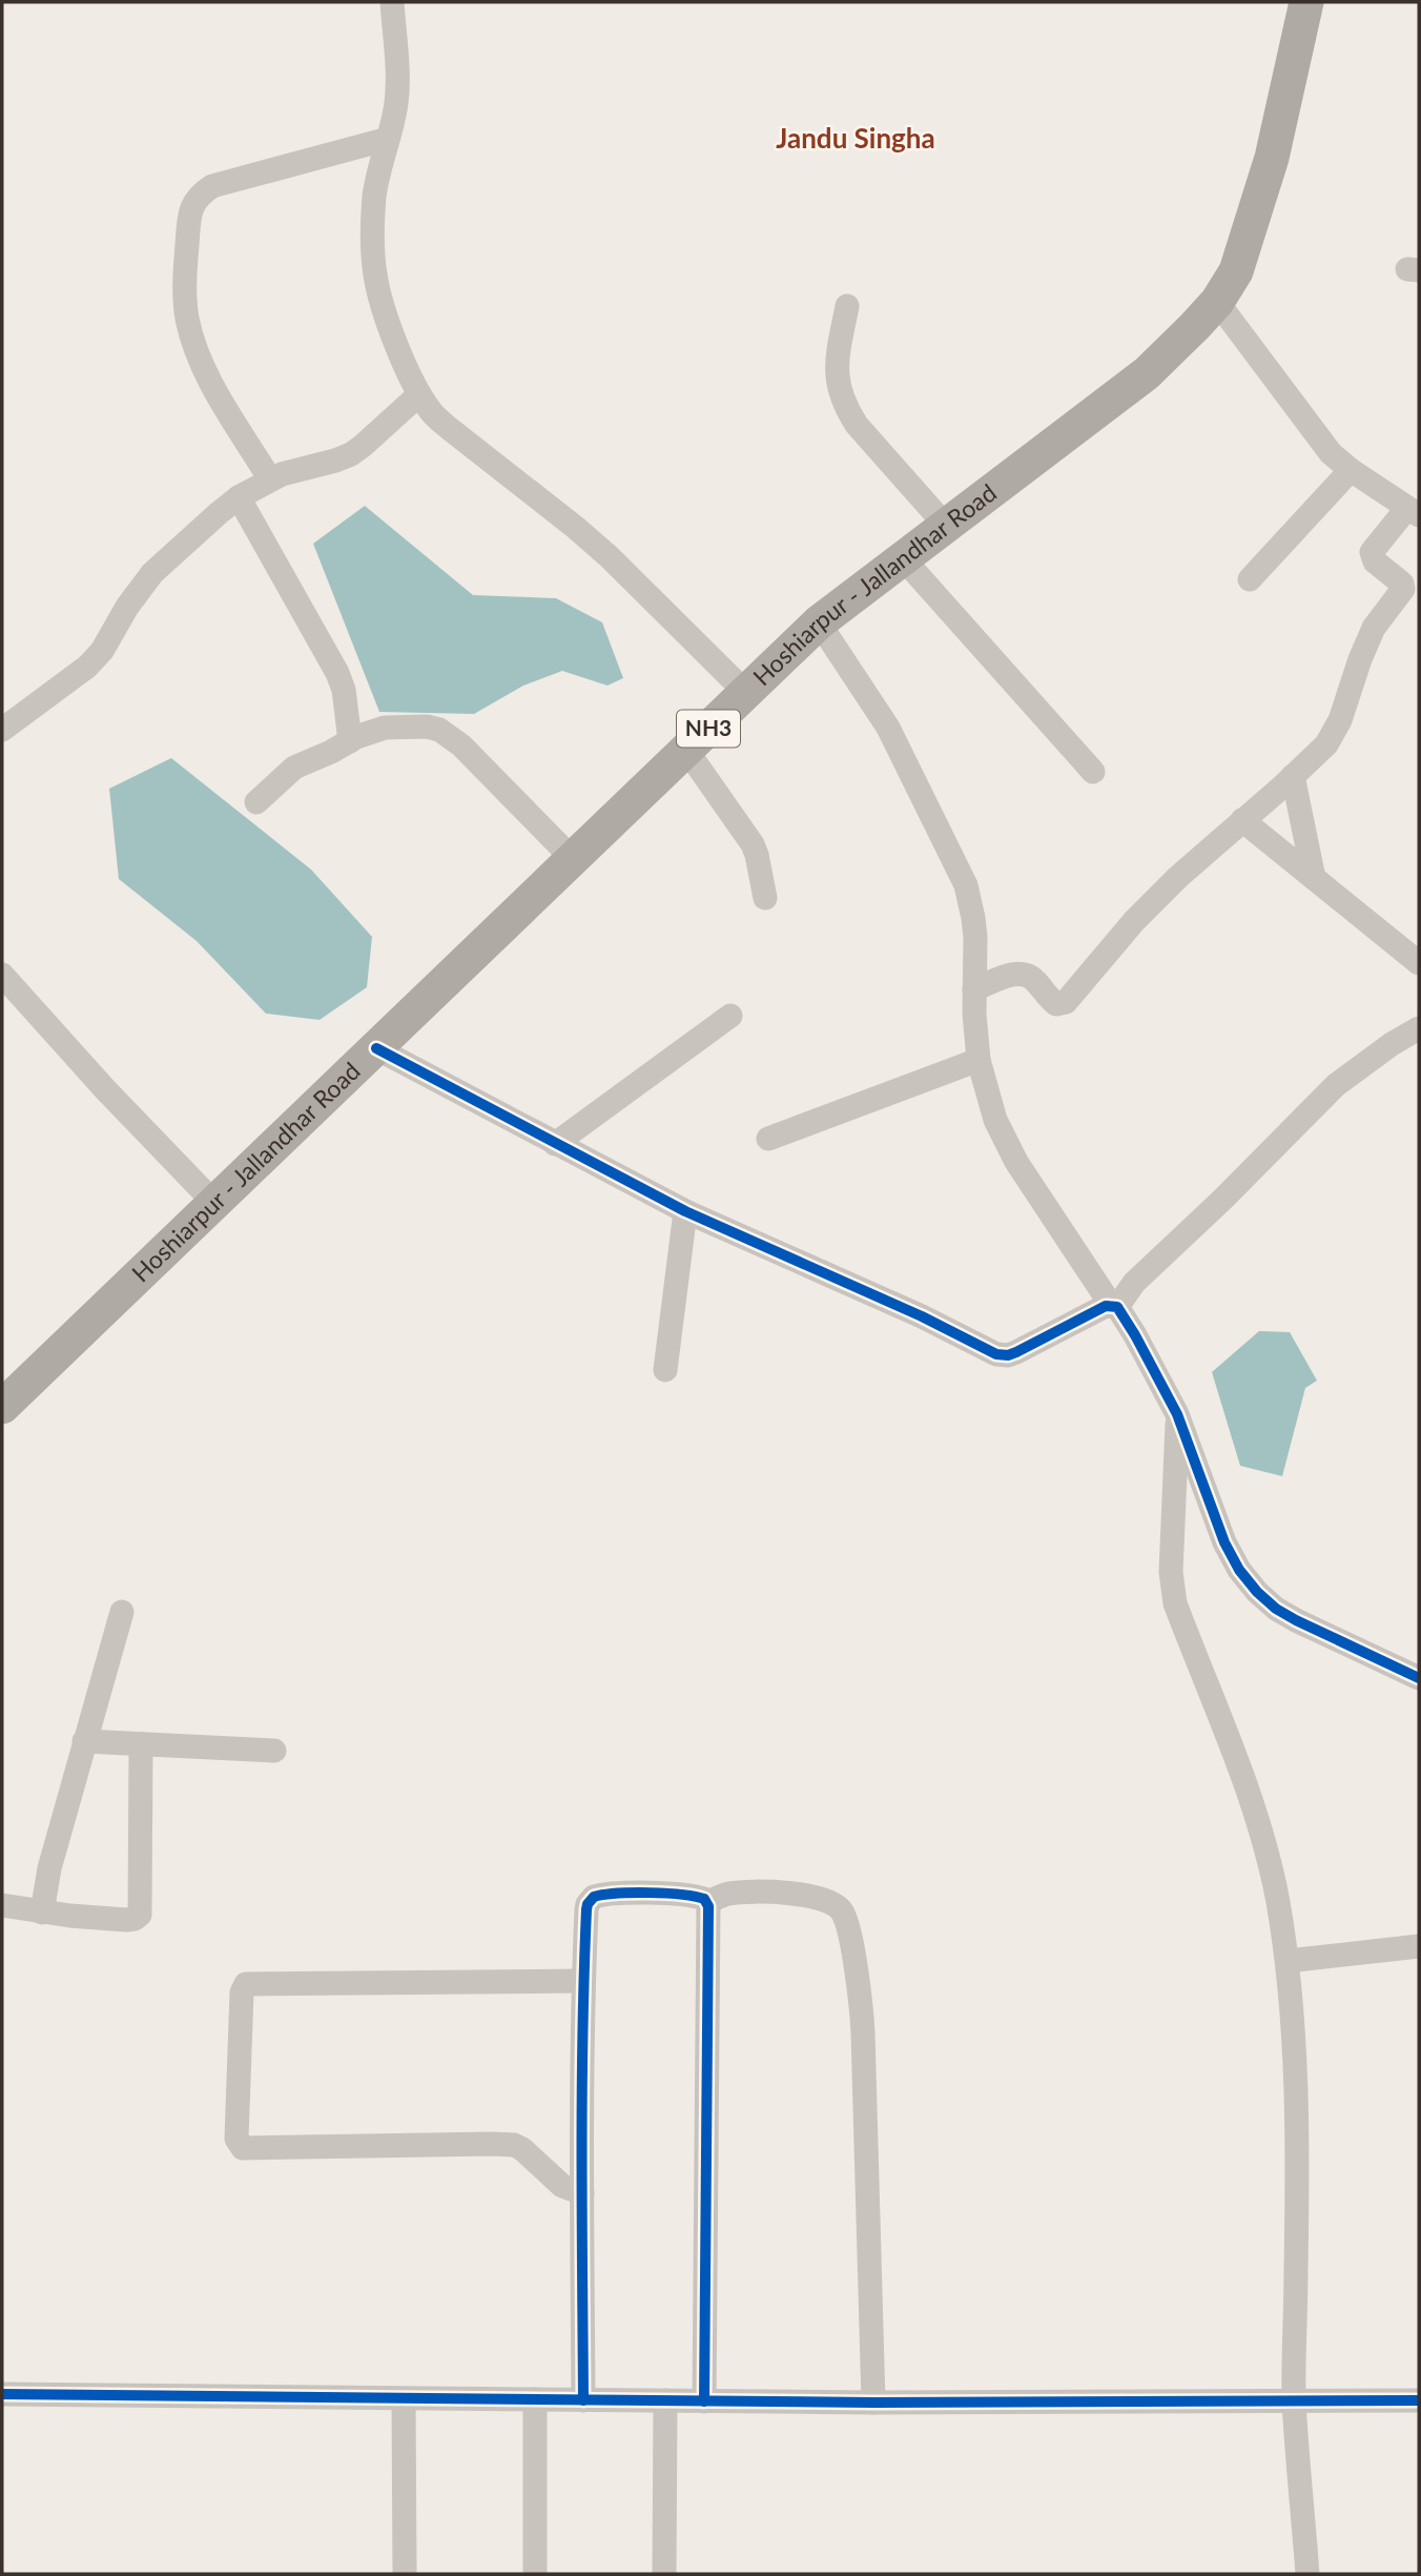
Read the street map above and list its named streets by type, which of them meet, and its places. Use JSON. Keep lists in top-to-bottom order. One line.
{"streets":{"highway":["Hoshiarpur - Jallandhar Road","NH3"]},"districts":["Jandu Singha"]}
